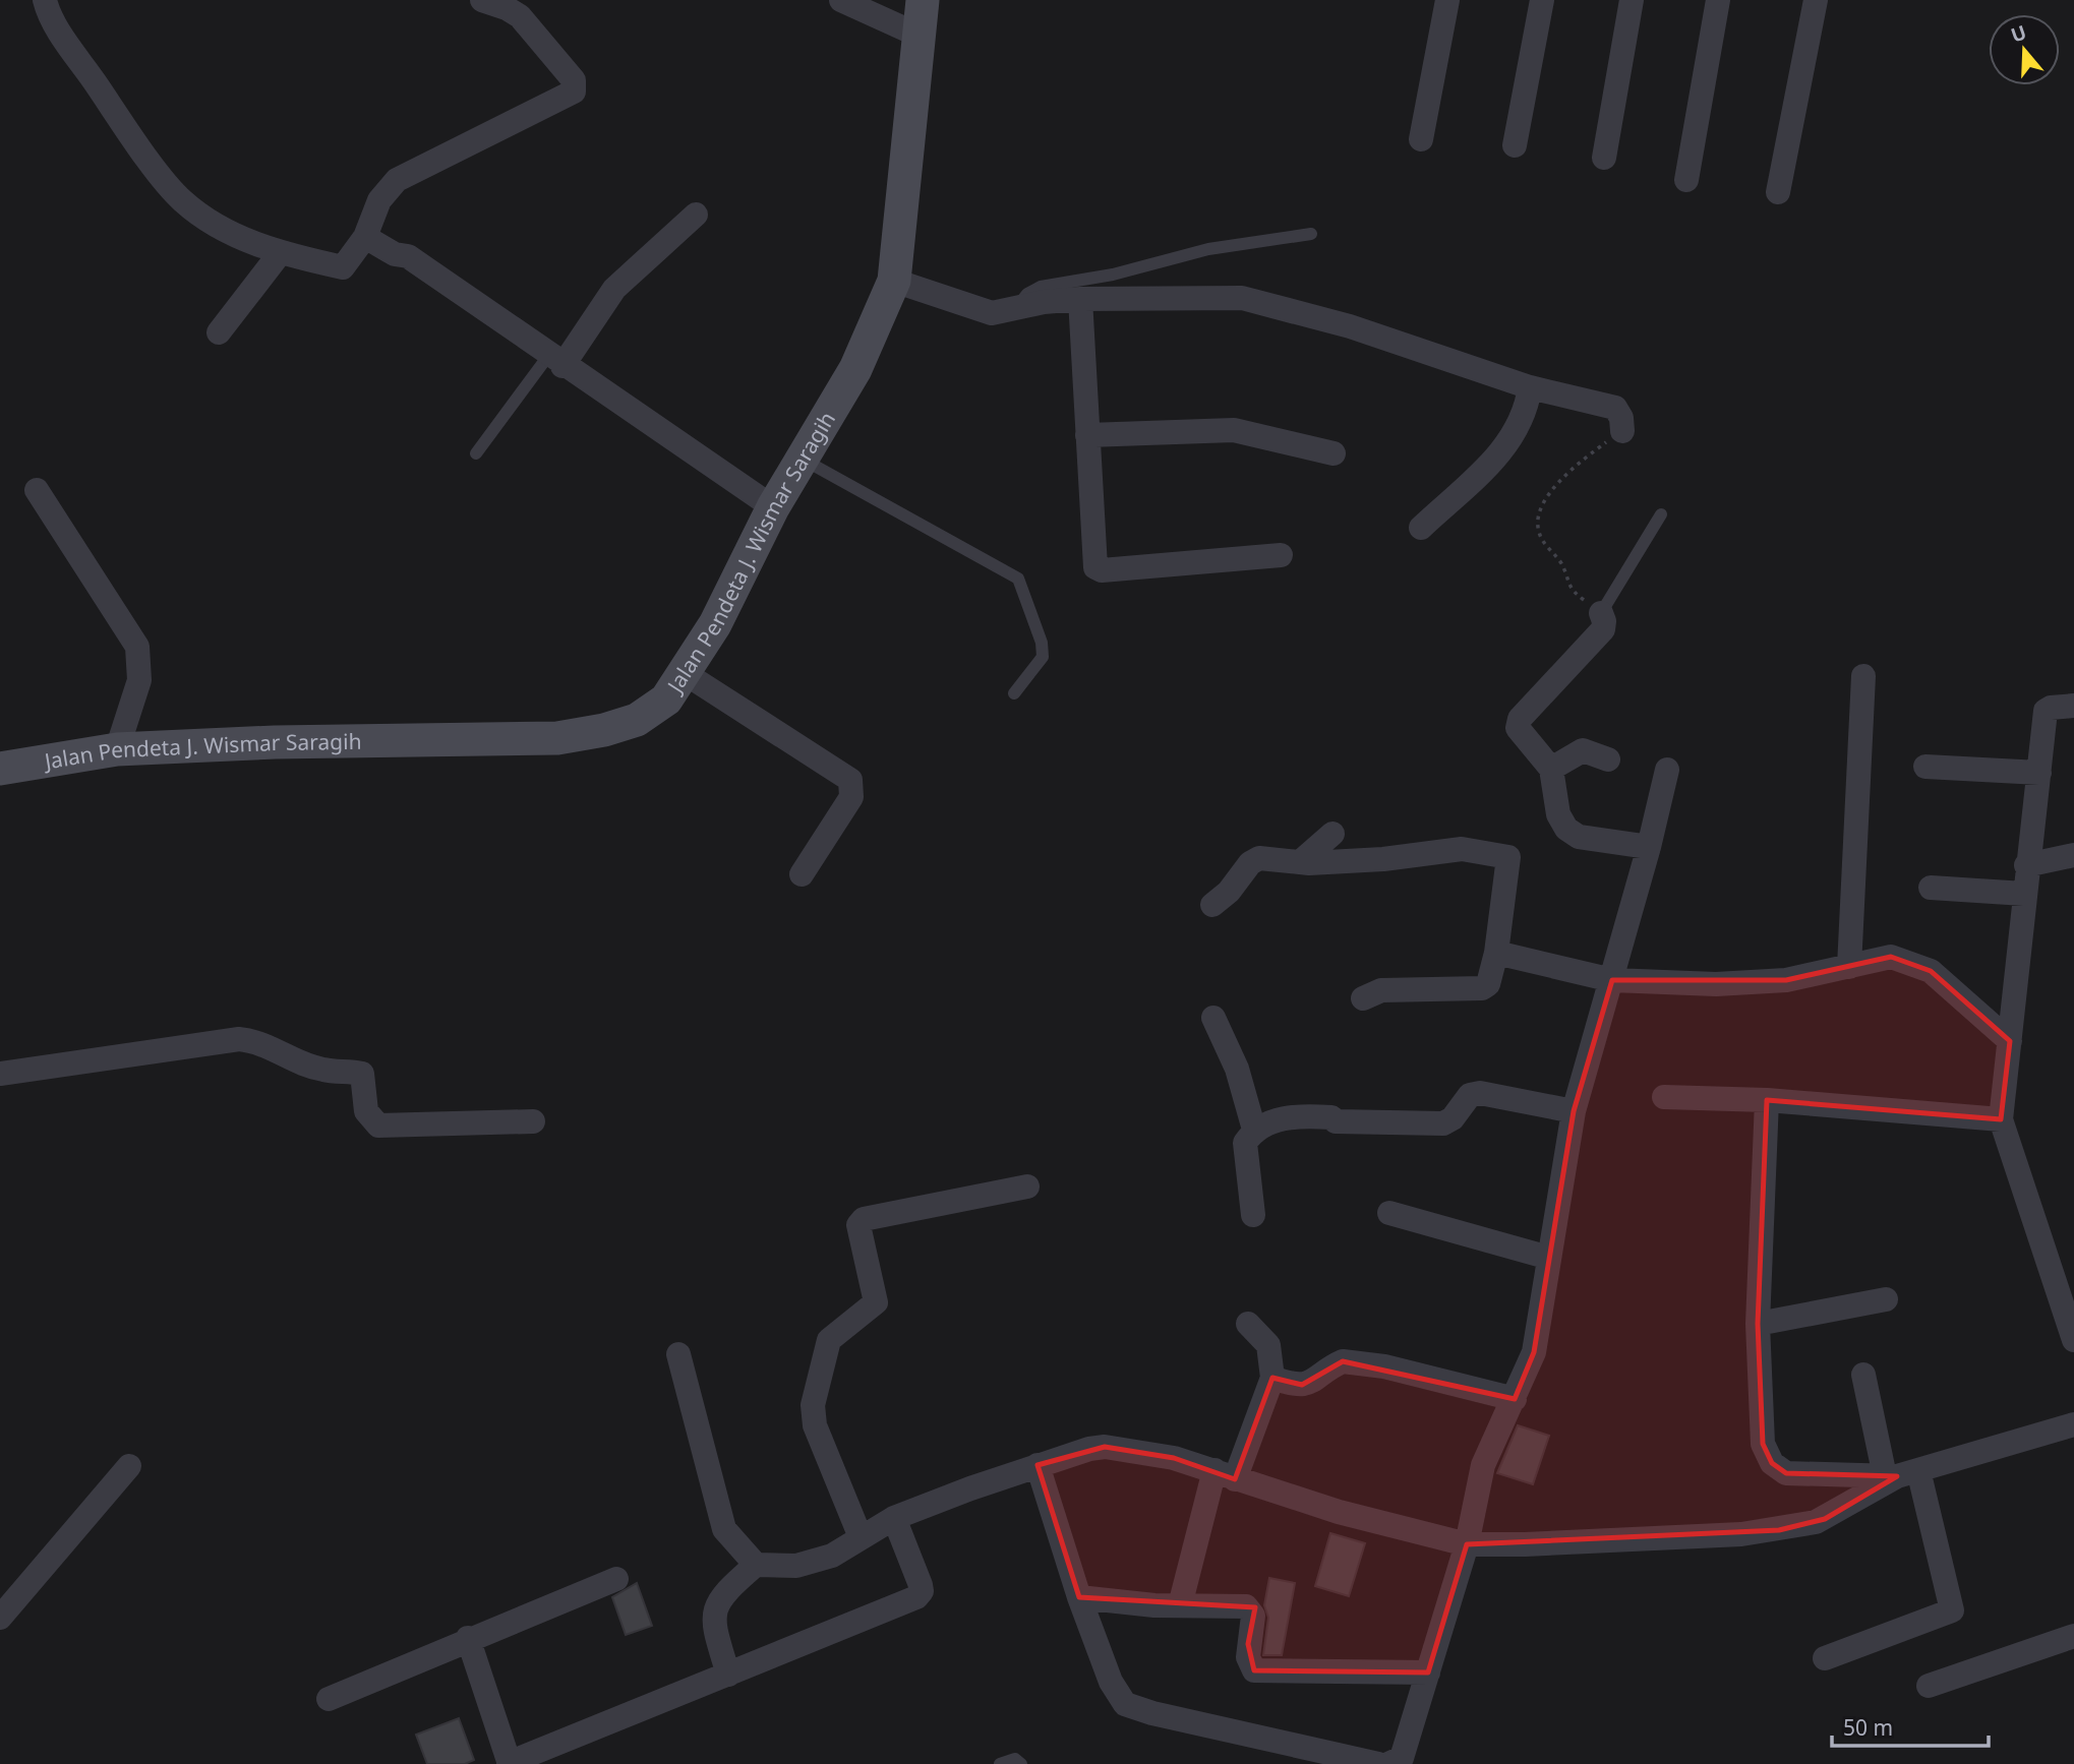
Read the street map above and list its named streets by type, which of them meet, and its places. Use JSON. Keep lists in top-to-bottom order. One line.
{"streets":{"street":["Jalan Pendeta J. Wismar Saragih"]},"scale_bar":"50 m","north":"top"}
